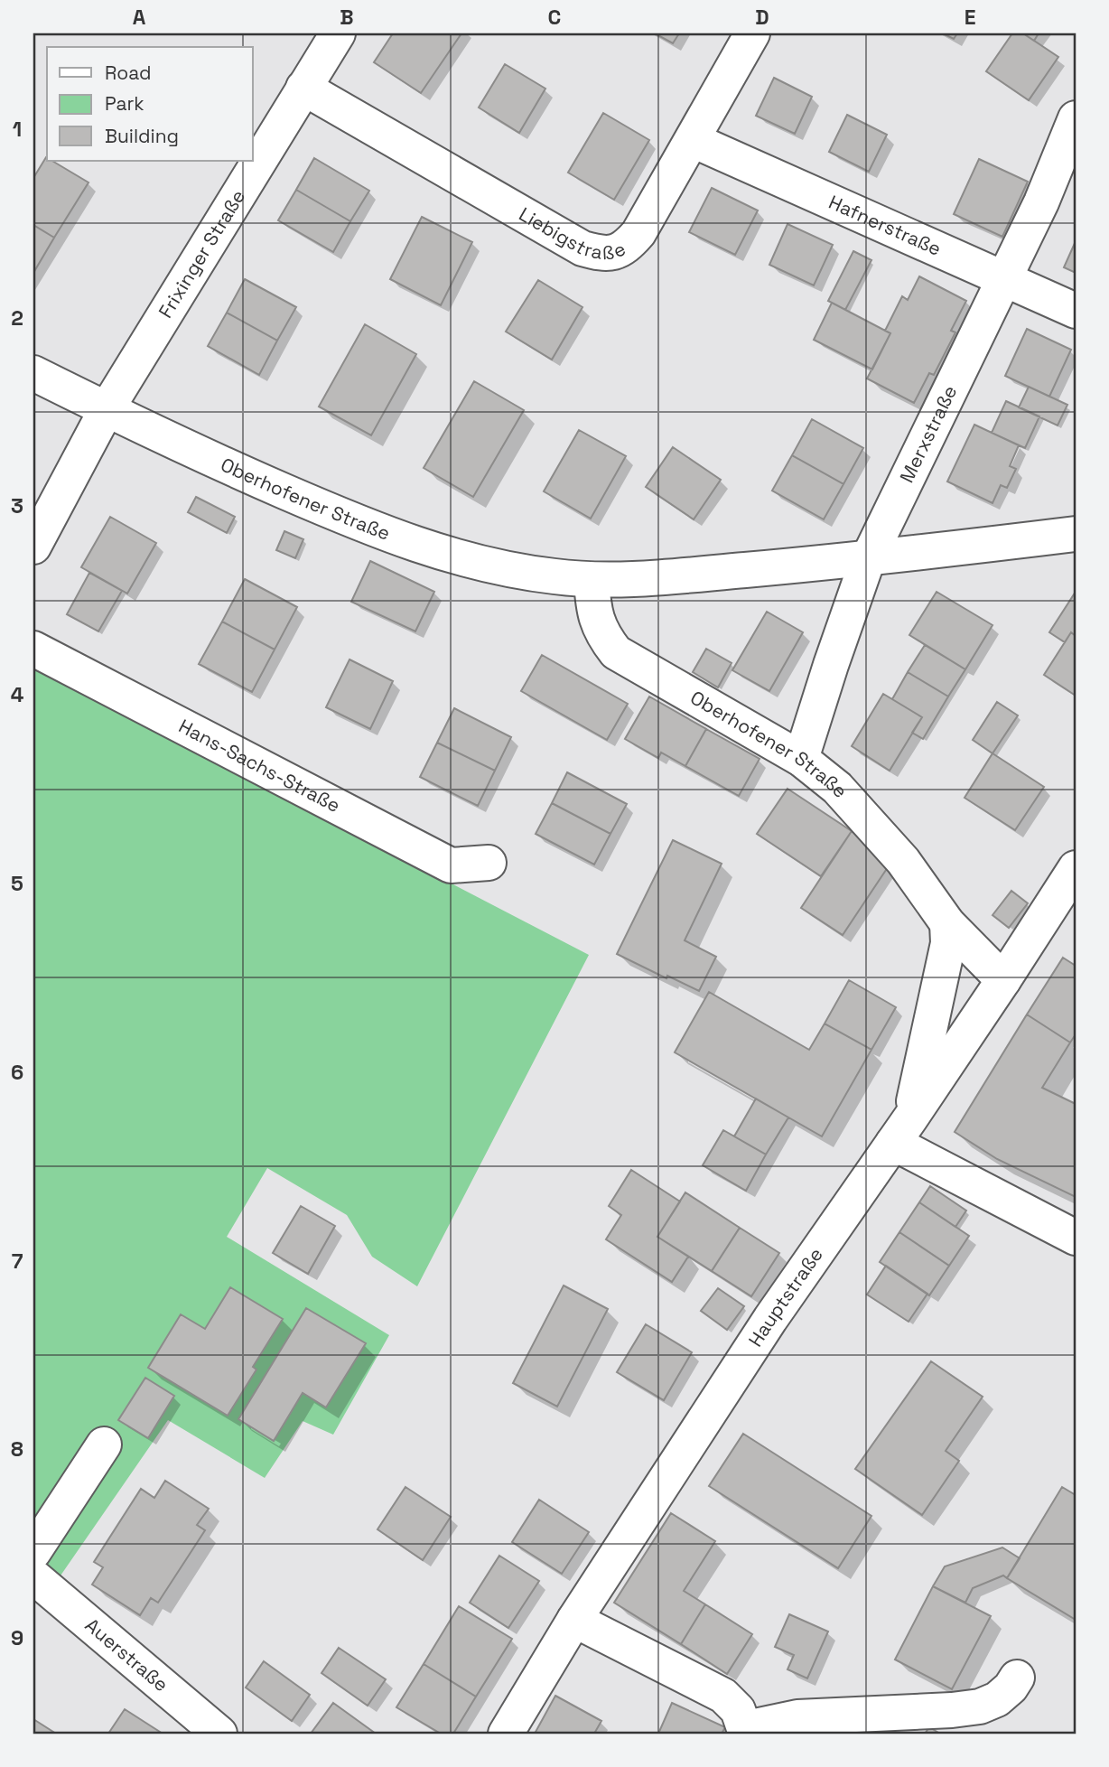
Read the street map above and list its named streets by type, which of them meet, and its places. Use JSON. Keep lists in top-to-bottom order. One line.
{"streets":{"street":["Liebigstraße","Hafnerstraße","Frixinger Straße","Merxstraße","Oberhofener Straße","Hans-Sachs-Straße","Hauptstraße","Auerstraße"]},"crossings":[["Liebigstraße","Hafnerstraße"],["Liebigstraße","Frixinger Straße"],["Hafnerstraße","Merxstraße"],["Frixinger Straße","Oberhofener Straße"],["Merxstraße","Oberhofener Straße"],["Oberhofener Straße","Hauptstraße"]],"legend":["Road","Park","Building"],"grid":{"columns":["A","B","C","D","E"],"rows":["1","2","3","4","5","6","7","8","9"]}}
